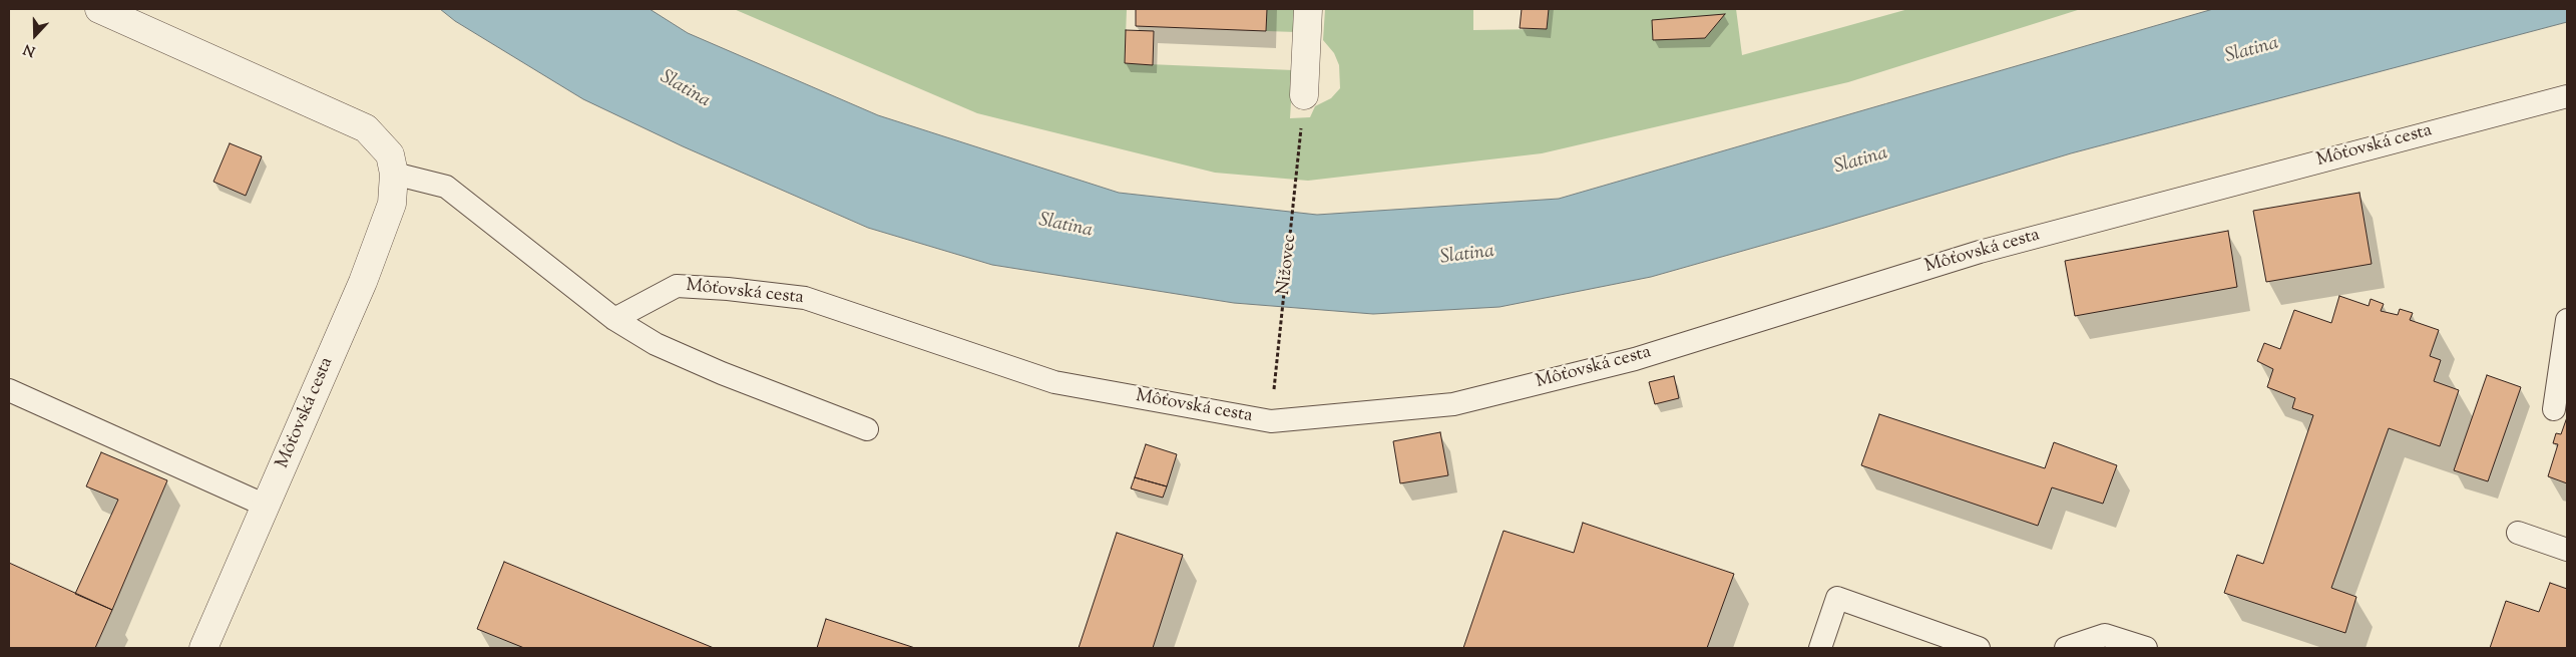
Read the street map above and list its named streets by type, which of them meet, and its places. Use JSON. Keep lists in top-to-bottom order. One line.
{"streets":{"street":["Môťovská cesta"],"path":["Nižovec"]},"crossings":[["Môťovská cesta","Nižovec"]],"water":["Slatina"],"north":"bottom"}
